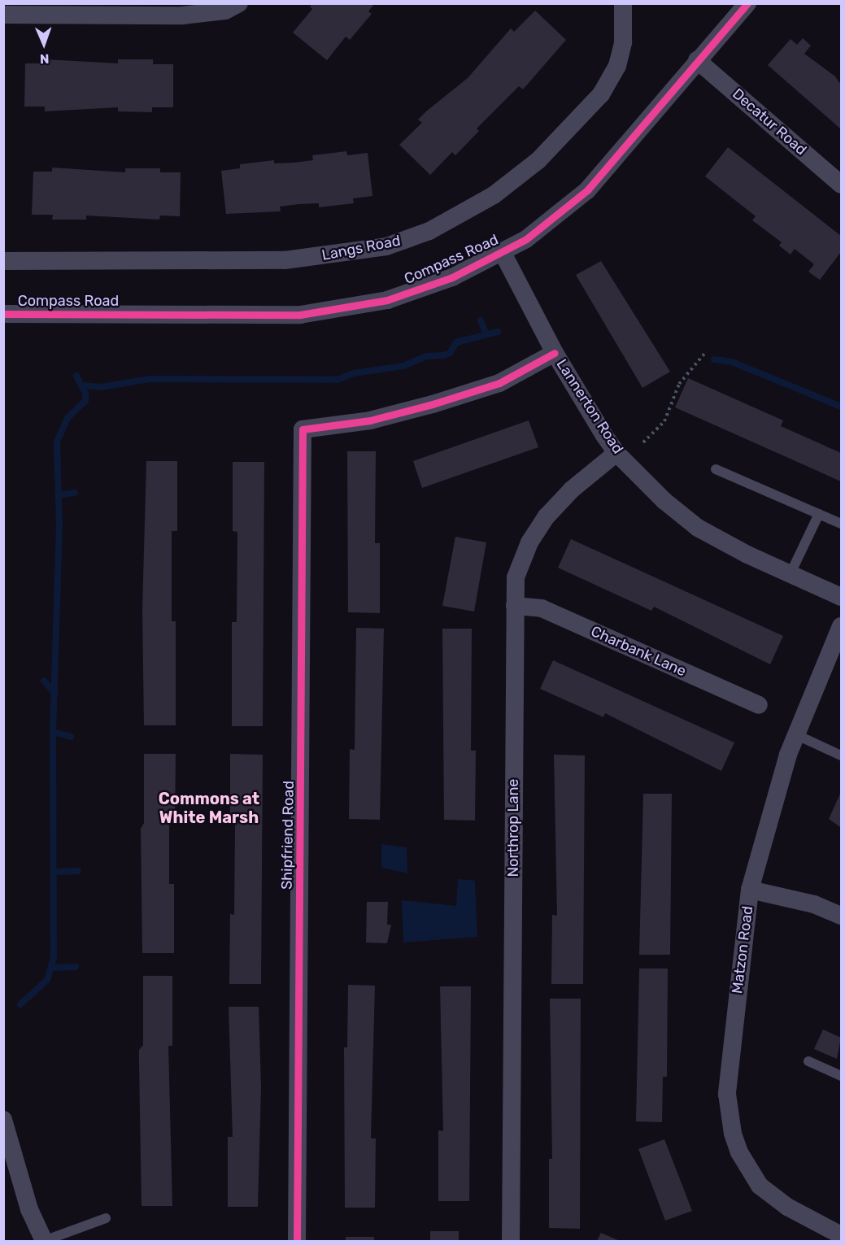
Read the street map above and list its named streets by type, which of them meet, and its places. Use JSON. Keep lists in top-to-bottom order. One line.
{"streets":{"street":["Decatur Road","Langs Road","Compass Road","Lannerton Road","Charbank Lane","Northrop Lane","Shipfriend Road","Matzon Road"]},"crossings":[["Decatur Road","Compass Road"],["Compass Road","Lannerton Road"],["Lannerton Road","Northrop Lane"],["Lannerton Road","Shipfriend Road"],["Charbank Lane","Northrop Lane"]],"districts":["Commons at White Marsh"],"north":"bottom"}
